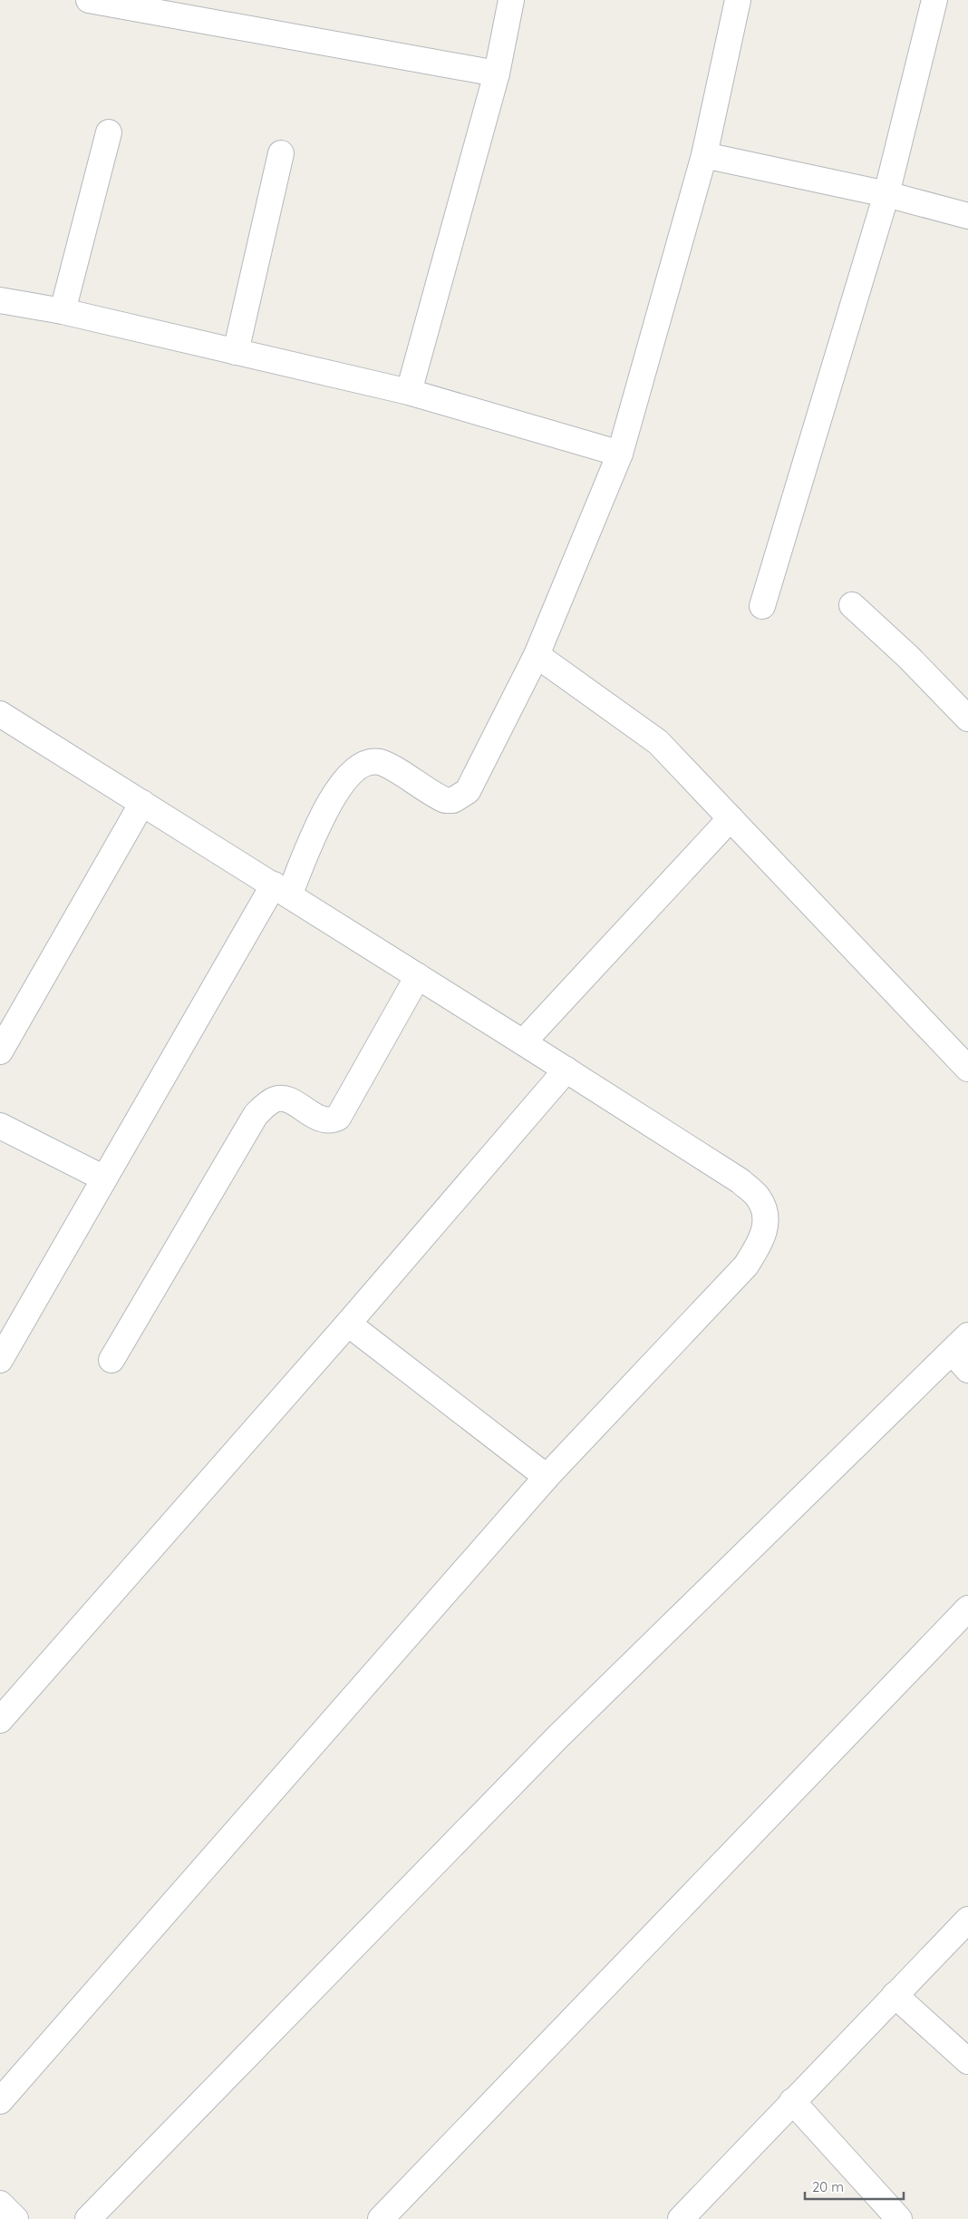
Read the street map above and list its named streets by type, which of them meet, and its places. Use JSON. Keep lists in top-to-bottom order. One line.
{"scale_bar":"20 m"}
